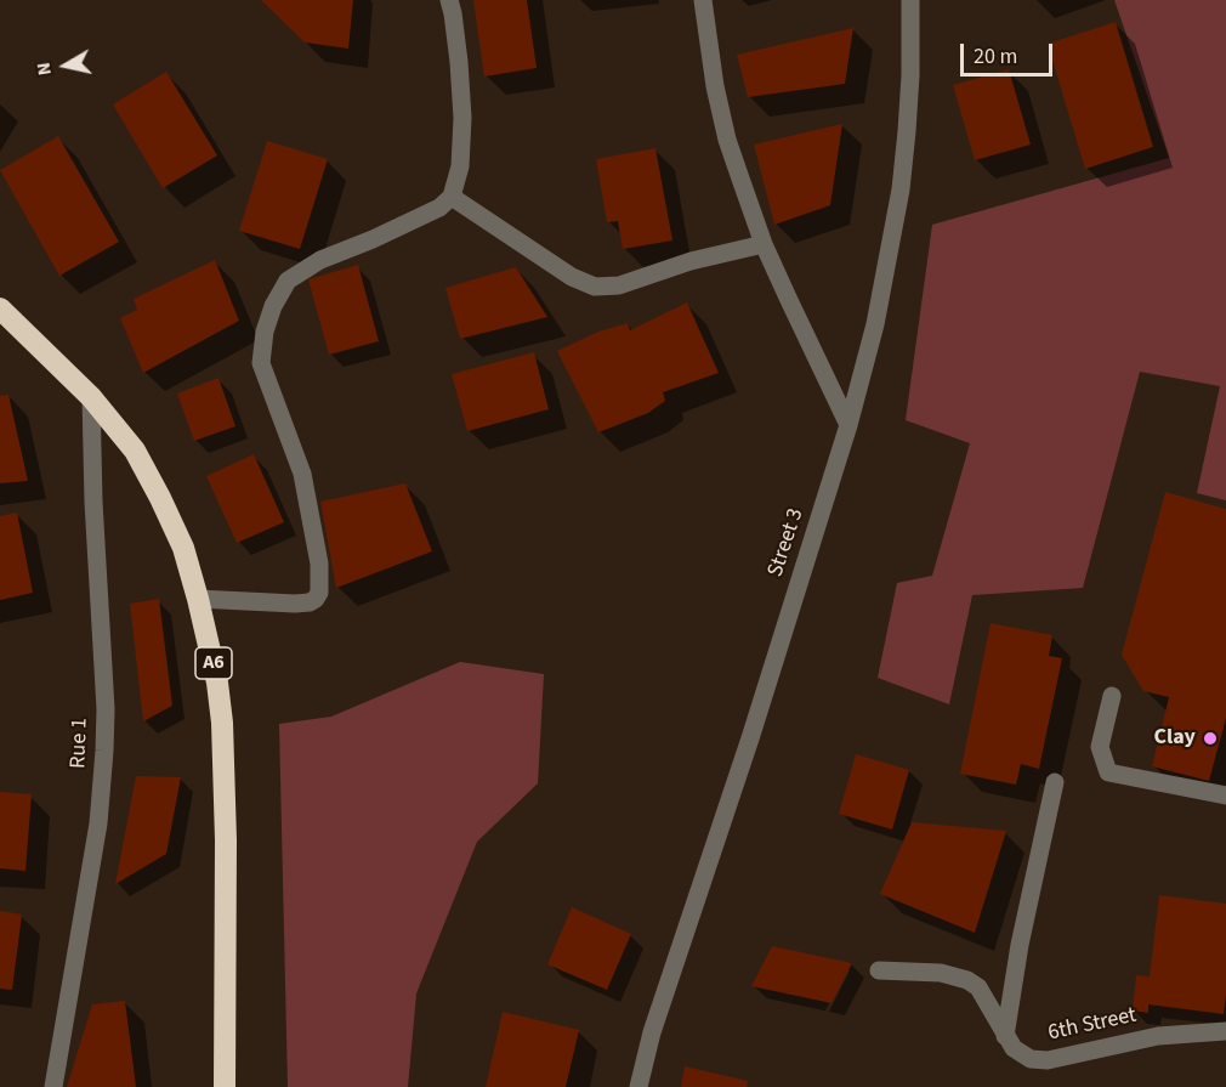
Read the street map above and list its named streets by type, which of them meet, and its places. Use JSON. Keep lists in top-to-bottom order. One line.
{"streets":{"highway":["A6"],"street":["Street 3","Rue 1","6th Street"]},"crossings":[["A6","Rue 1"]],"places":["Clay"],"scale_bar":"20 m","north":"left"}
